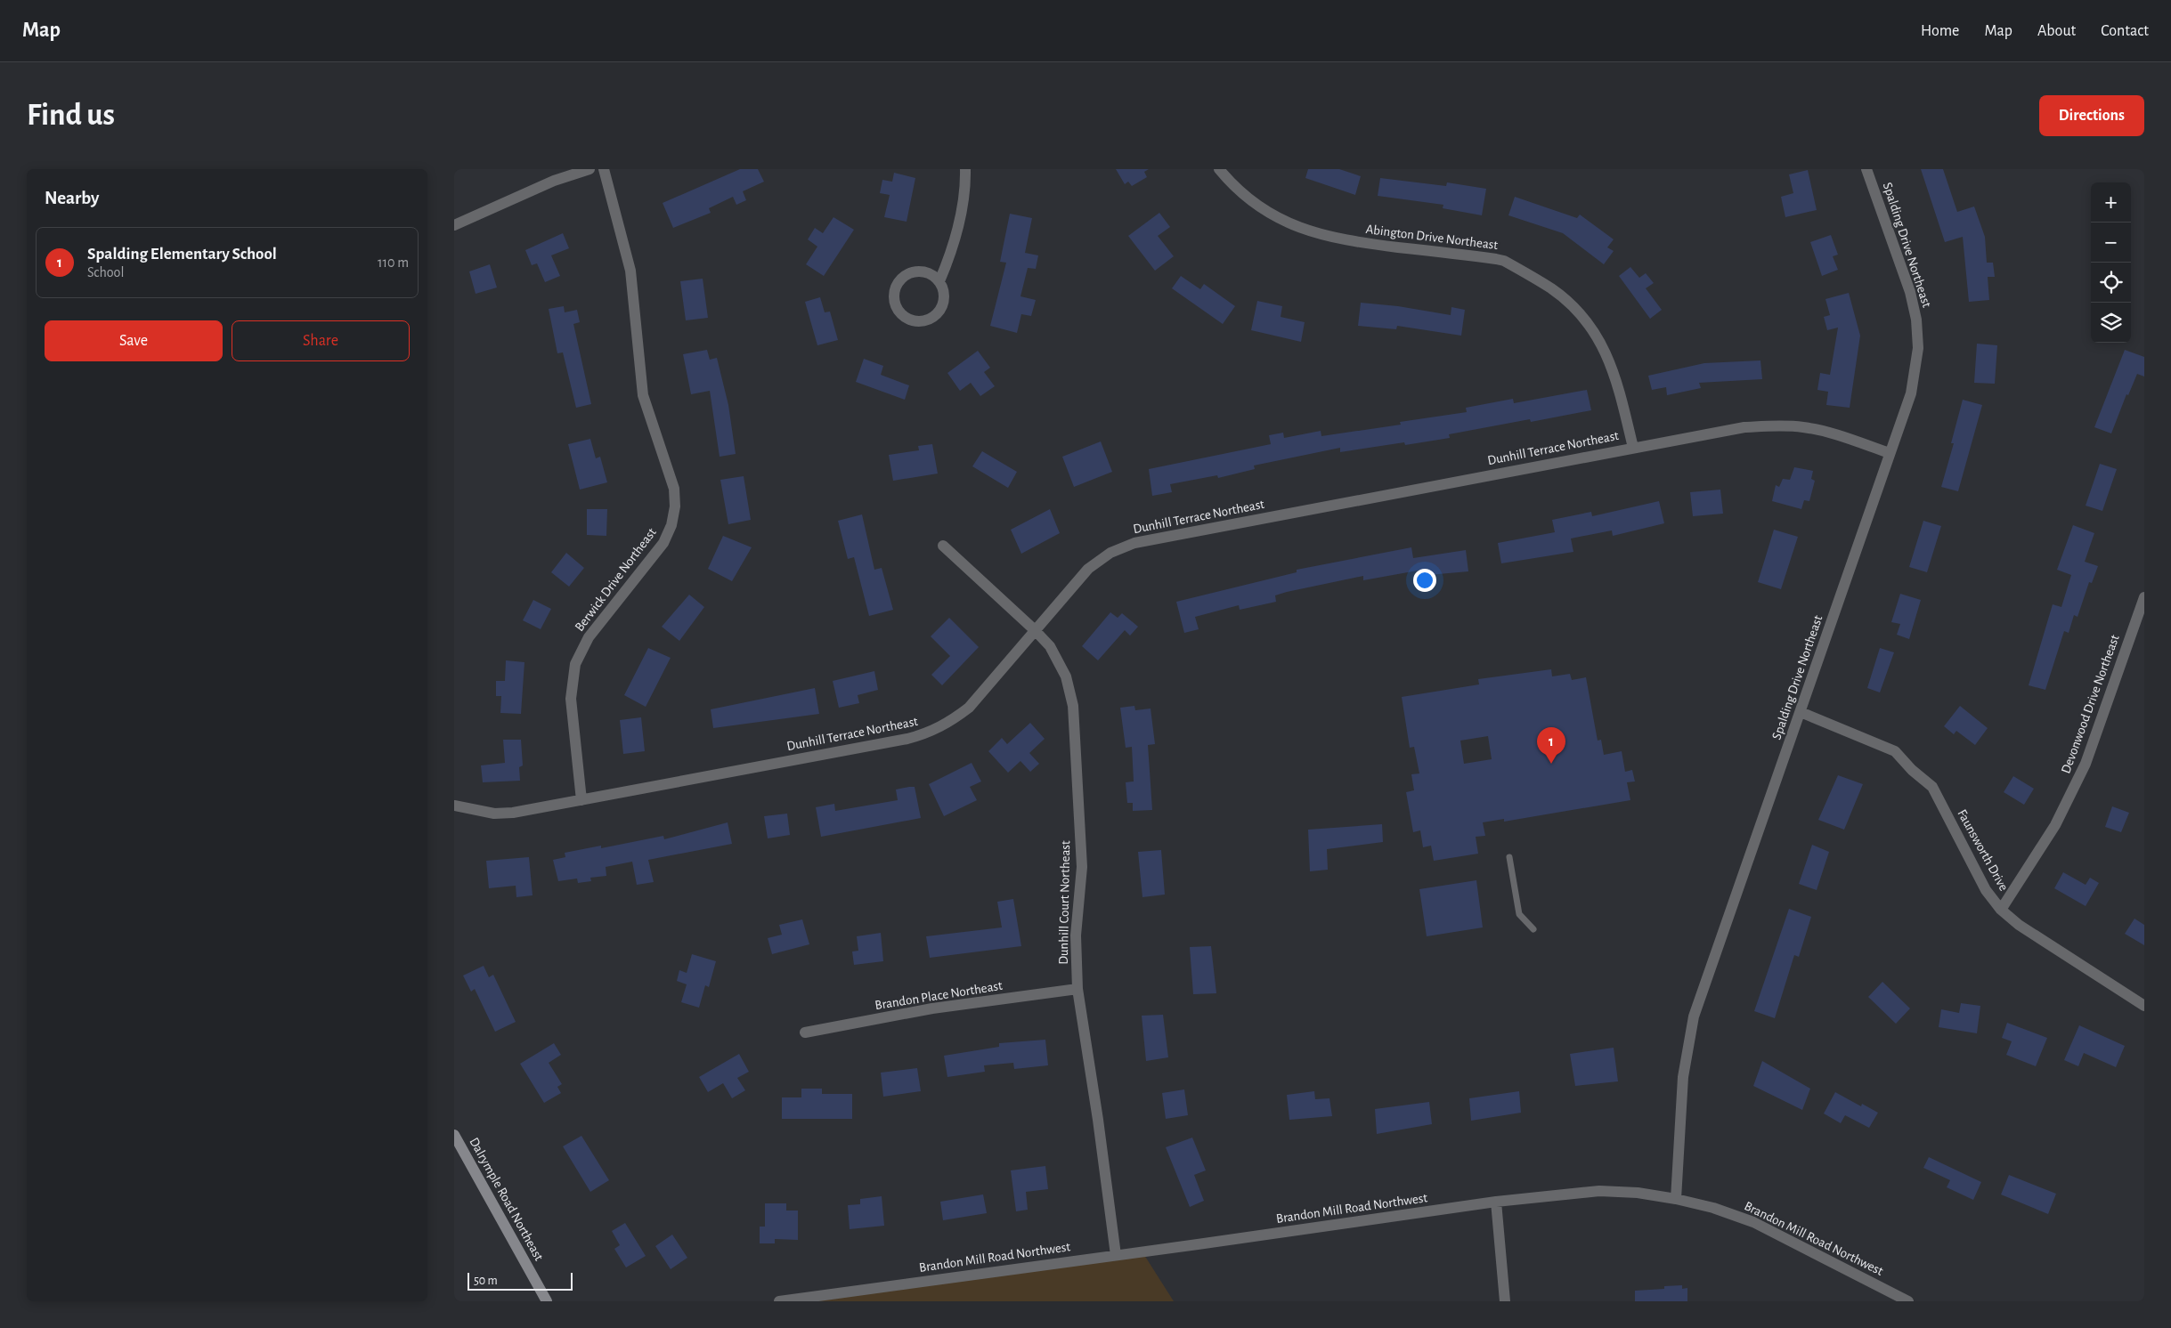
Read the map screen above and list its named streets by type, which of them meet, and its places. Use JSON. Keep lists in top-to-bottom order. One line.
{"streets":{"street":["Abington Drive Northeast","Spalding Drive Northeast","Dunhill Terrace Northeast","Berwick Drive Northeast","Devonwood Drive Northeast","Faunsworth Drive","Dunhill Court Northeast","Brandon Place Northeast","Dalrymple Road Northeast","Brandon Mill Road Northwest"]},"crossings":[["Abington Drive Northeast","Dunhill Terrace Northeast"],["Spalding Drive Northeast","Dunhill Terrace Northeast"],["Spalding Drive Northeast","Faunsworth Drive"],["Spalding Drive Northeast","Brandon Mill Road Northwest"],["Dunhill Terrace Northeast","Berwick Drive Northeast"],["Dunhill Terrace Northeast","Dunhill Court Northeast"],["Devonwood Drive Northeast","Faunsworth Drive"],["Dunhill Court Northeast","Brandon Place Northeast"],["Dunhill Court Northeast","Brandon Mill Road Northwest"]],"scale_bar":"50 m","page":{"header":"Map","nav":["Home","Map","About","Contact"],"buttons":["Directions",["Save","Share"]],"title":"Find us","heading":"Nearby","map_buttons":["+","−"],"list":[{"mark":"1","name":"Spalding Elementary School","note":"School","value":"110 m"}],"pins":"1","scale":"50 m"}}
